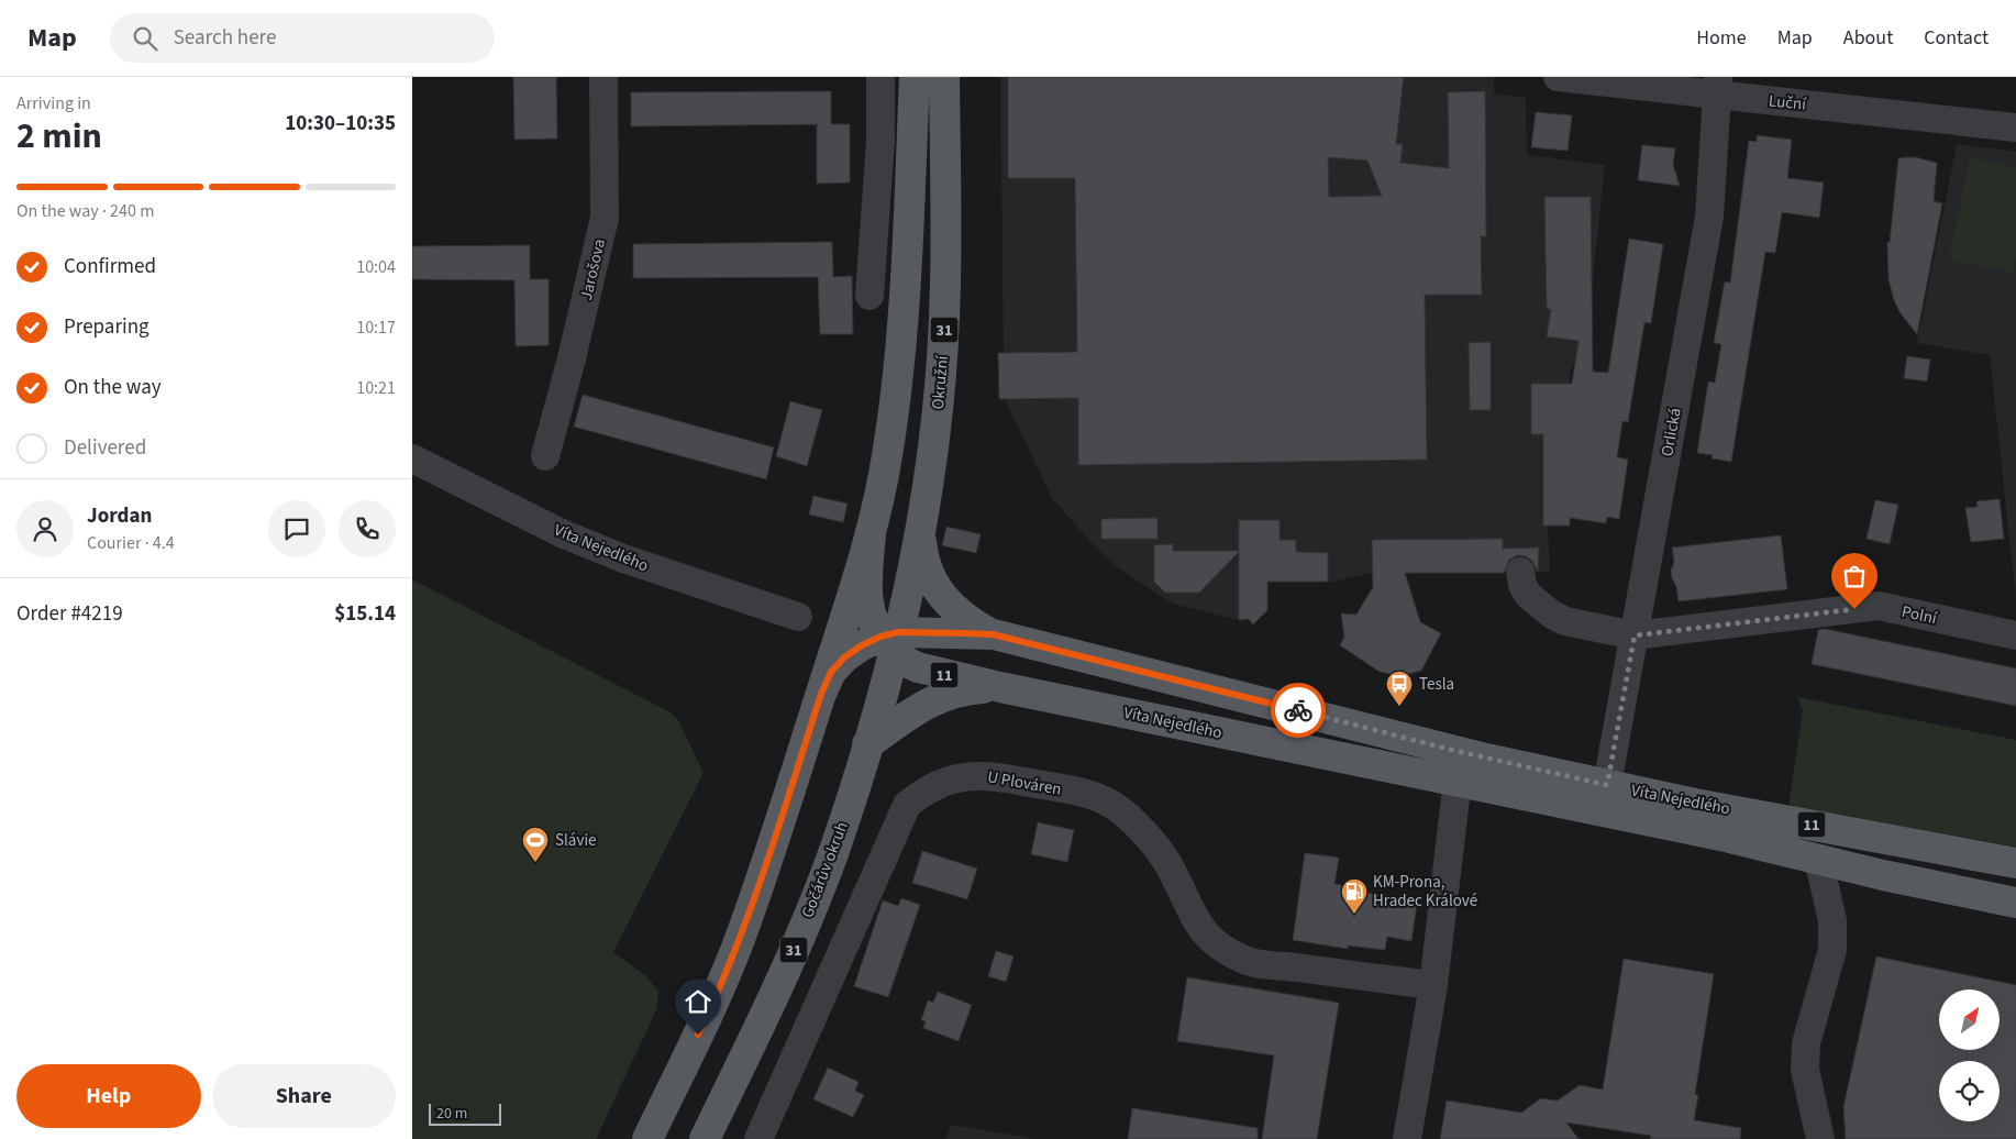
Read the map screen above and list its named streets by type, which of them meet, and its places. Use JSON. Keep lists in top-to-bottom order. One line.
{"streets":{"main road":["31","Okružní","Víta Nejedlého","11","Gočárův okruh"],"street":["Luční","Jarošova","Orlická","Polní","U Plováren"]},"crossings":[["Luční","Orlická"],["Okružní","Víta Nejedlého"],["Okružní","Gočárův okruh"],["Orlická","Víta Nejedlého"],["Orlická","Polní"],["Víta Nejedlého","Gočárův okruh"]],"places":{"bus stop":["Tesla"],"sports":["Slávie"],"fuel station":["KM-Prona, Hradec Králové"]},"scale_bar":"20 m","north":"top right","page":{"header":"Map","search":"Search here","nav":["Home","Map","About","Contact"],"heading":["2 min","Arriving in","10:30–10:35"],"panel":["Jordan","Courier · 4.4","Order #4219","$15.14"],"bar":"On the way · 240 m","list":[["Confirmed","10:04"],["Preparing","10:17"],["On the way","10:21"],"Delivered"],"buttons":["Help","Share"],"scale":"20 m"}}
